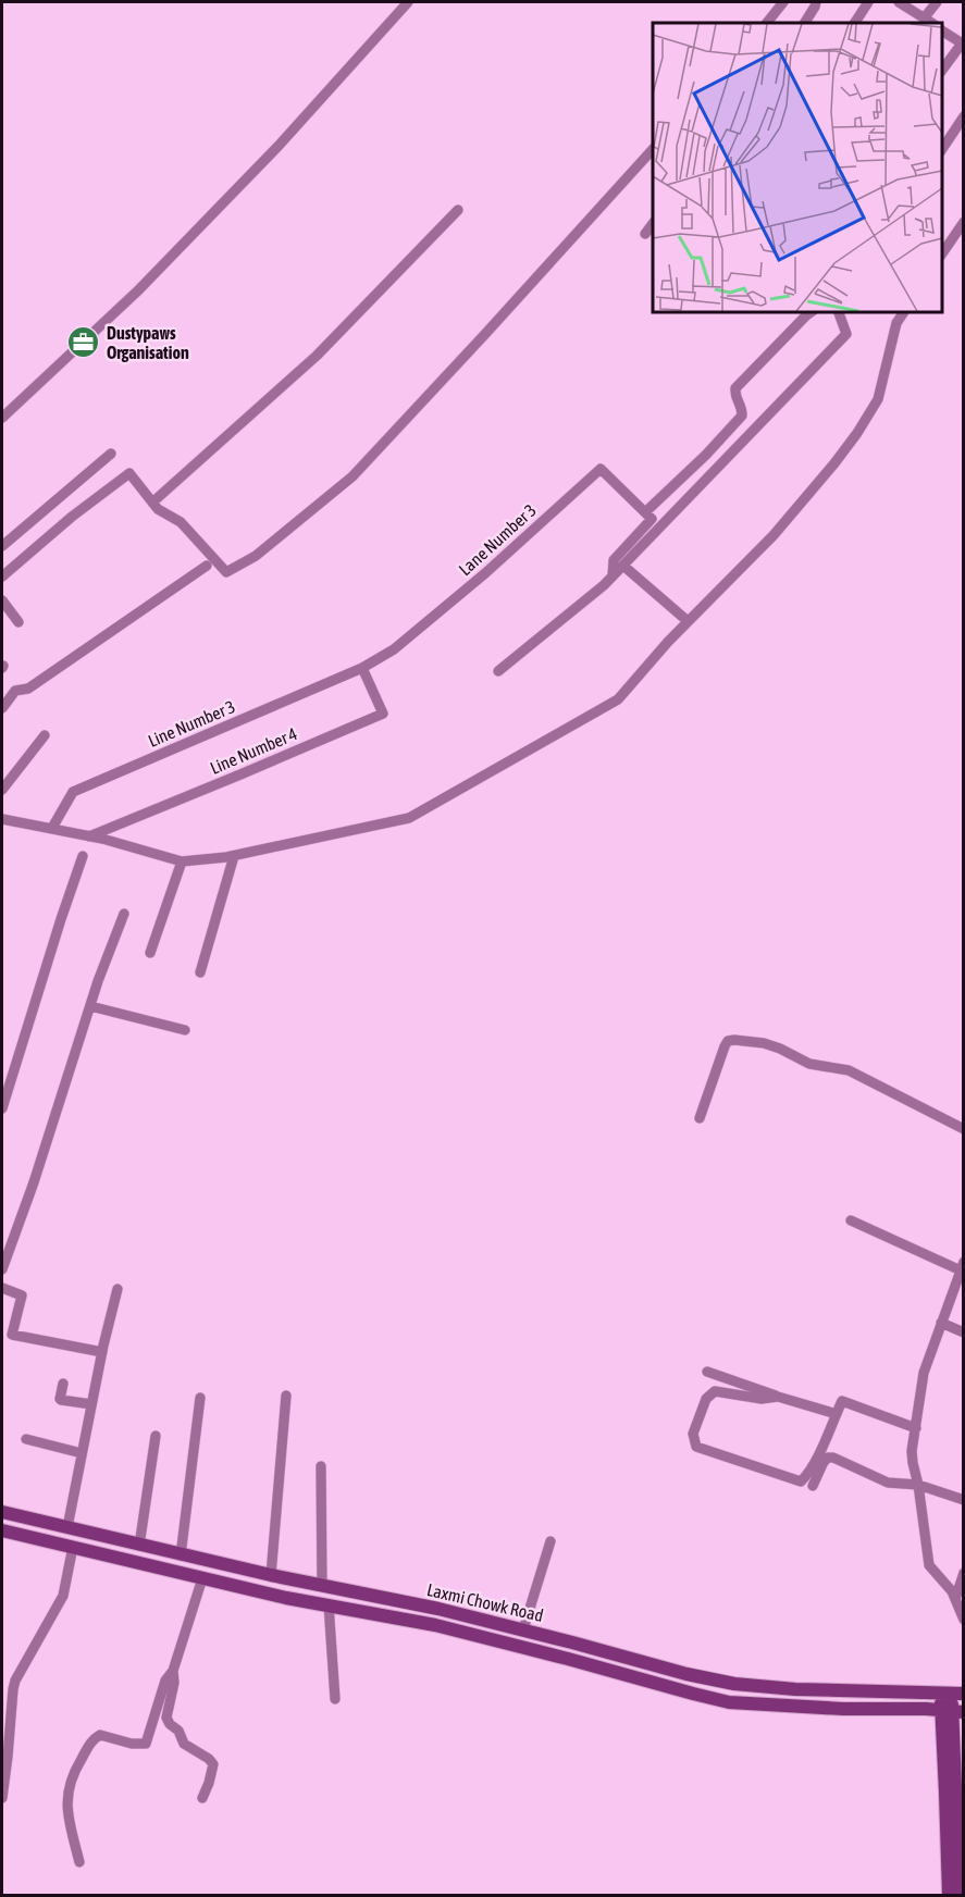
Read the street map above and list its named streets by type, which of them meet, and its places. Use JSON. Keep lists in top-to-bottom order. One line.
{"streets":{"main road":["Laxmi Chowk Road"],"street":["Lane Number 3","Line Number 3","Line Number 4"]},"crossings":[["Lane Number 3","Line Number 3"],["Lane Number 3","Line Number 4"],["Line Number 3","Line Number 4"]],"places":{"office":["Dustypaws Organisation"]}}
